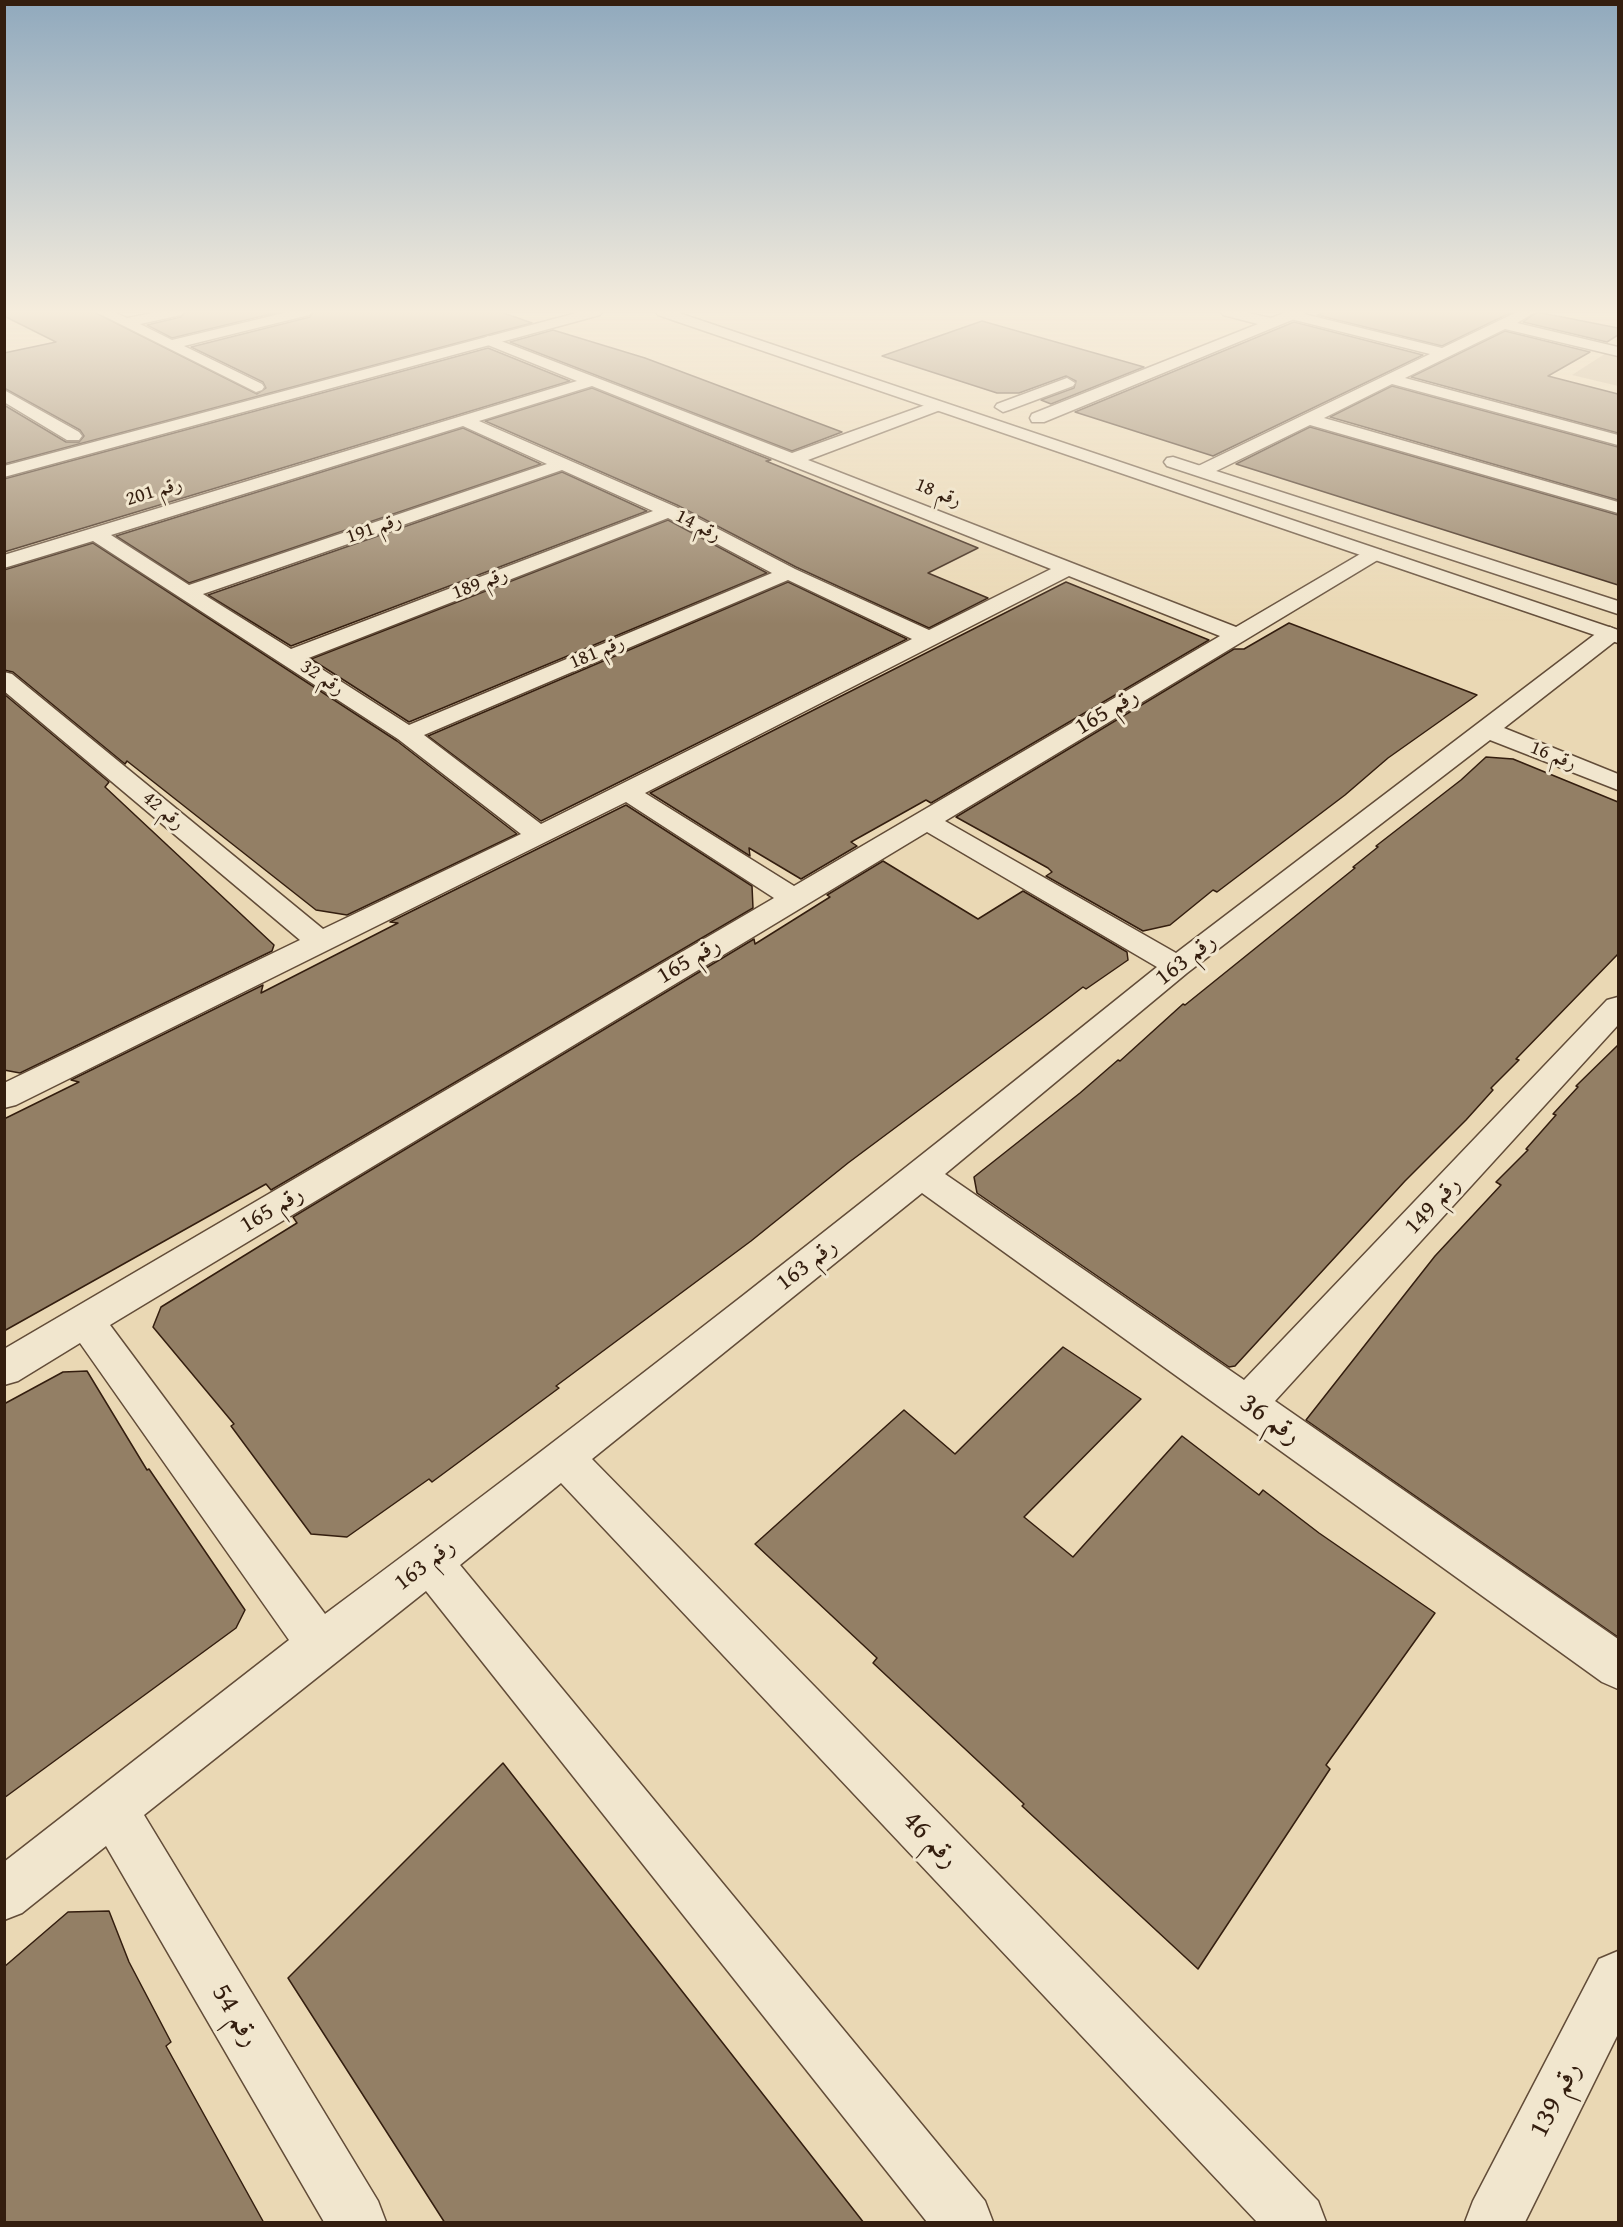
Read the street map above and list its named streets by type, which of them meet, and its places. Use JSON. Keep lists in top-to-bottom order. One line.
{"streets":{"street":["رقم 201","رقم 18","رقم 14","رقم 191","رقم 189","رقم 181","رقم 32","رقم 165","رقم 16","رقم 42","رقم 163","رقم 149","رقم 36","رقم 46","رقم 54","رقم 139"]},"crossings":[["رقم 201","رقم 14"],["رقم 201","رقم 32"],["رقم 18","رقم 165"],["رقم 14","رقم 191"],["رقم 14","رقم 189"],["رقم 14","رقم 181"],["رقم 191","رقم 32"],["رقم 189","رقم 32"],["رقم 181","رقم 32"],["رقم 16","رقم 163"],["رقم 163","رقم 36"],["رقم 163","رقم 46"],["رقم 163","رقم 54"],["رقم 149","رقم 36"]]}
